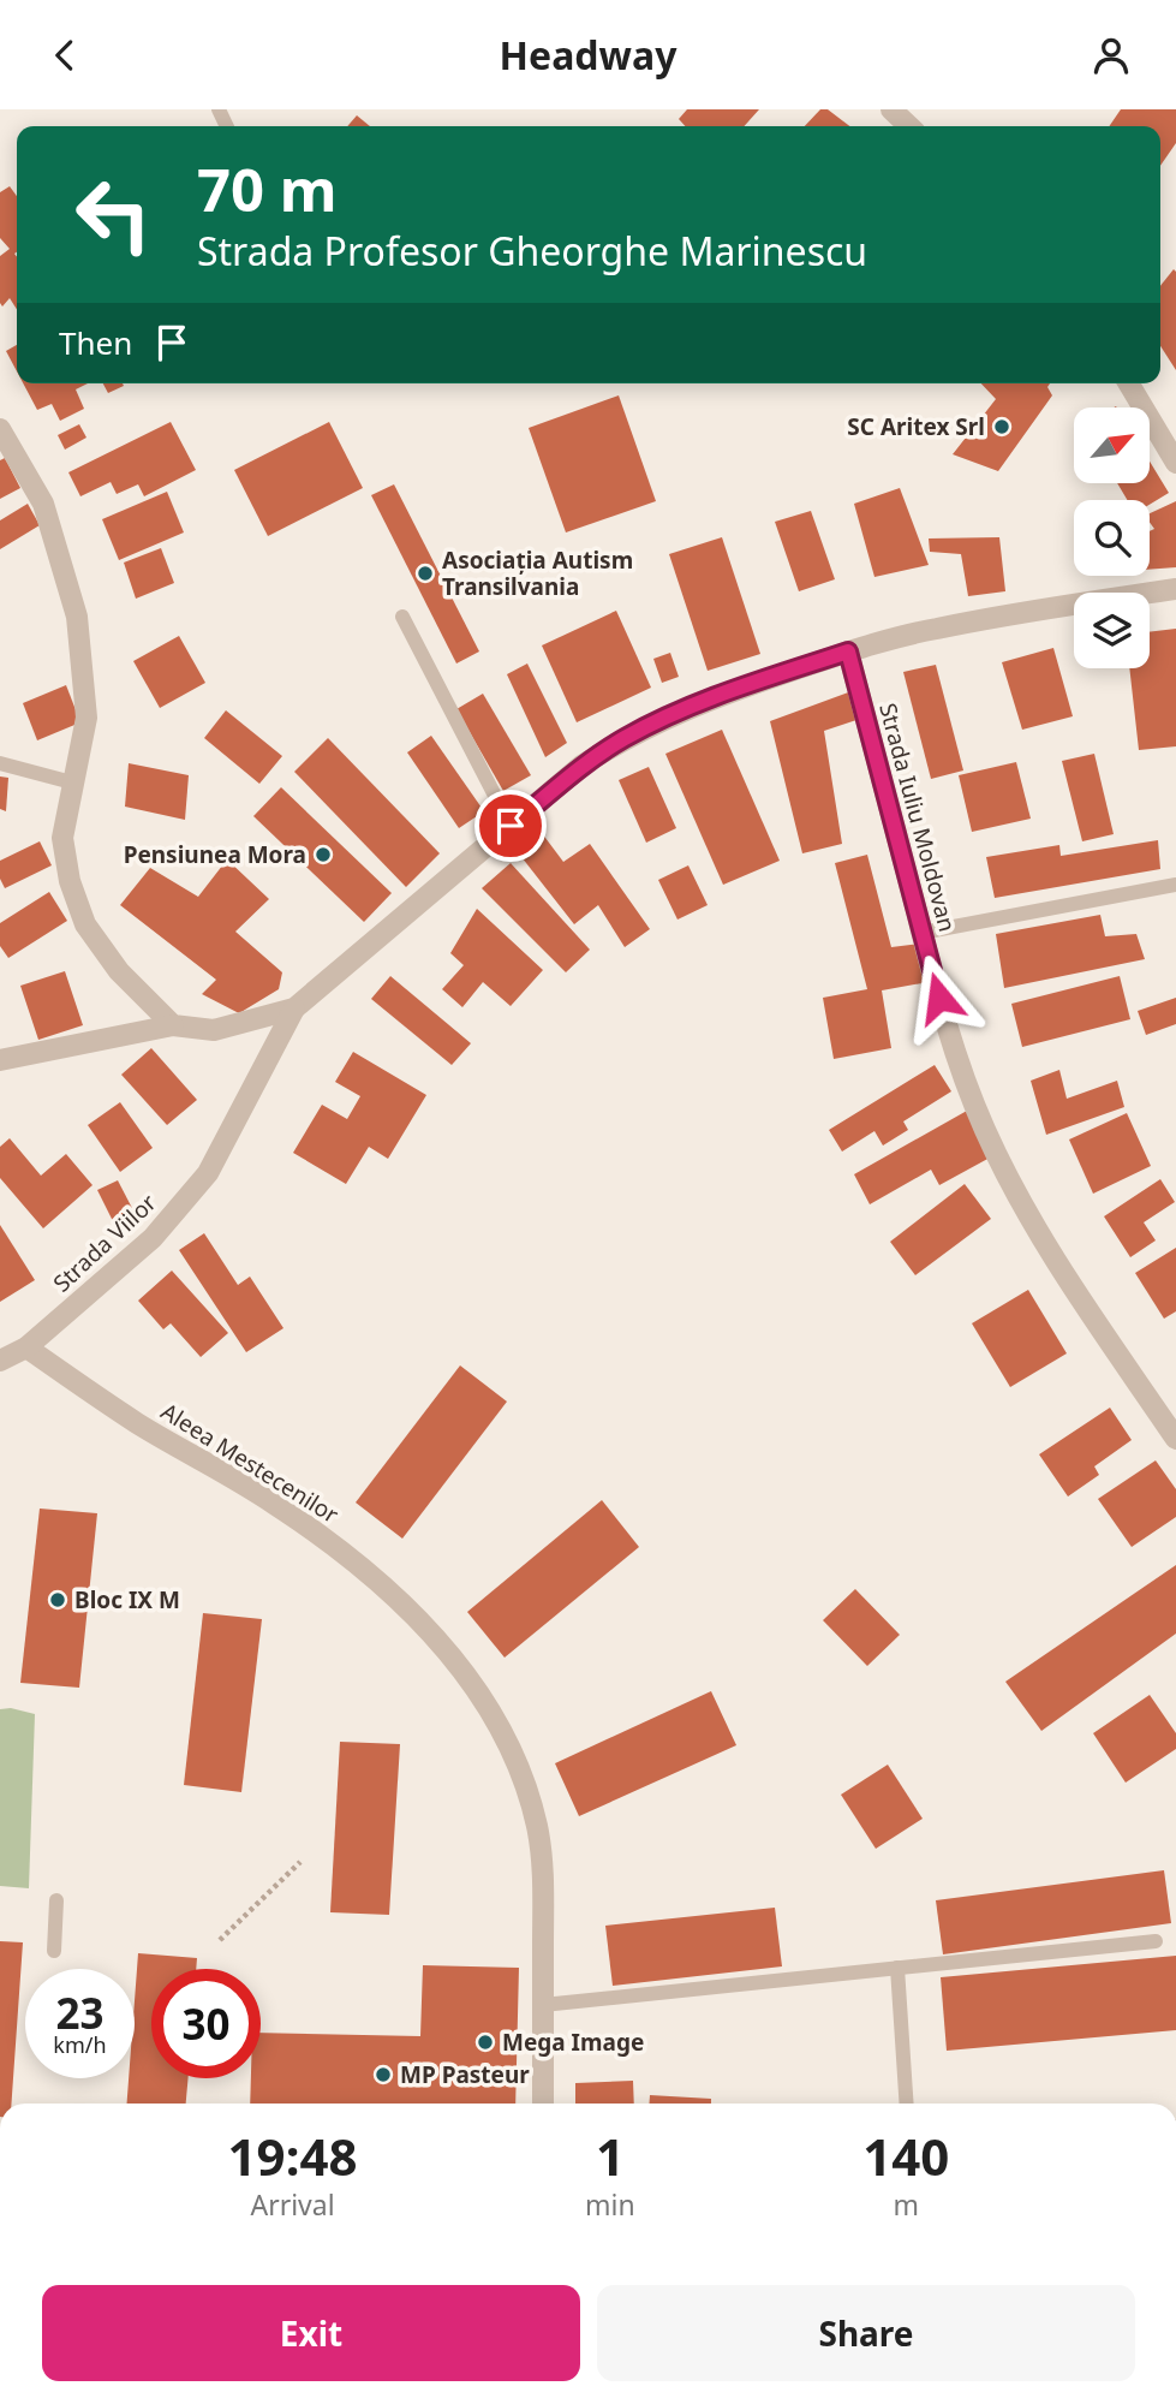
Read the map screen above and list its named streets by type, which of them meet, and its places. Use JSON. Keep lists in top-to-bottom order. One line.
{"streets":{"street":["Strada Iuliu Moldovan","Strada Viilor","Aleea Mestecenilor"]},"crossings":[["Strada Viilor","Aleea Mestecenilor"]],"places":["SC Aritex Srl","Asociația Autism Transilvania","Pensiunea Mora","Bloc IX M","Mega Image","MP Pasteur"],"north":"top right","page":{"header":"Headway","turn":["70 m","Strada Profesor Gheorghe Marinescu"],"then":"Then","speed":"23 km/h","limit":"30","eta":["19:48","Arrival","1","min","140","m"],"buttons":["Exit","Share"]}}
